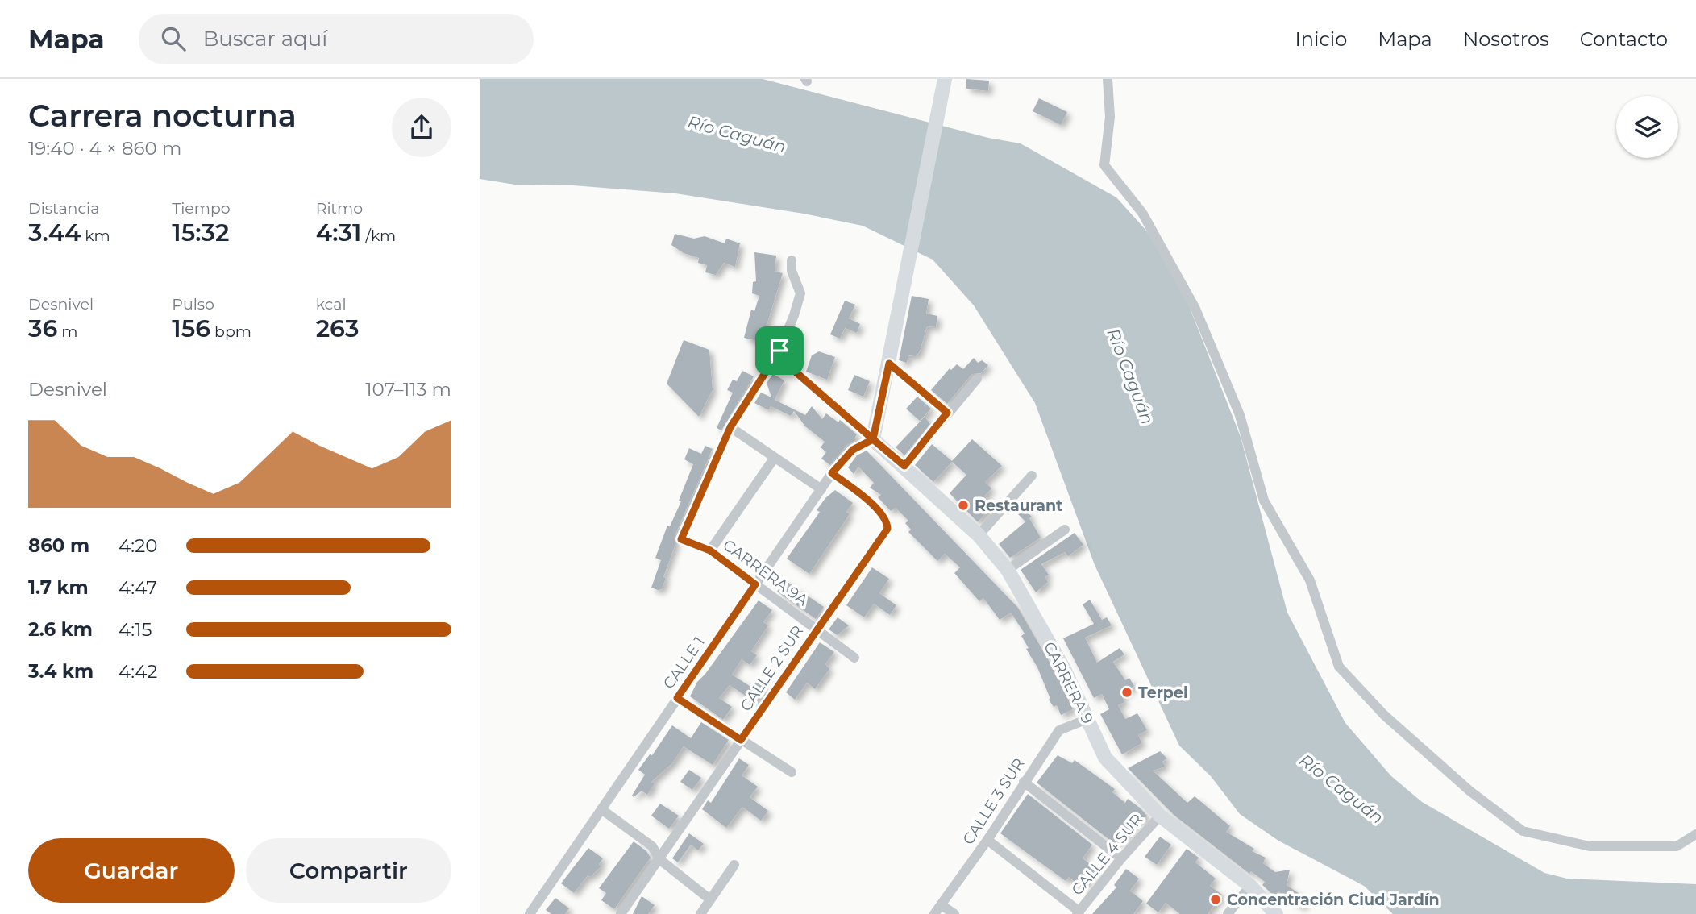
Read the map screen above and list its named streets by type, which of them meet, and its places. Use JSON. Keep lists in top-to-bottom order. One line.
{"streets":{"main road":["CARRERA 9"],"street":["CARRERA 9A","CALLE 1","CALLE 2 SUR","CALLE 3 SUR","CALLE 4 SUR"]},"crossings":[["CARRERA 9A","CALLE 1"],["CARRERA 9A","CALLE 2 SUR"],["CALLE 1","CALLE 2 SUR"],["CALLE 1","CARRERA 9"],["CARRERA 9","CALLE 3 SUR"],["CARRERA 9","CALLE 4 SUR"]],"water":["Río Caguán"],"places":["Restaurant","Terpel","Concentración Ciud Jardín"],"page":{"header":"Mapa","search":"Buscar aquí","nav":["Inicio","Mapa","Nosotros","Contacto"],"heading":["Carrera nocturna","19:40 · 4 × 860 m"],"stats":[["Distancia","3.44 km"],["Tiempo","15:32"],["Ritmo","4:31 /km"],["Desnivel","36 m"],["Pulso","156 bpm"],["kcal","263"]],"chart":["Desnivel","107–113 m"],"list":[{"name":"860 m","note":"4:20"},{"name":"1.7 km","note":"4:47"},{"name":"2.6 km","note":"4:15"},{"name":"3.4 km","note":"4:42"}],"buttons":["Guardar","Compartir"]}}
